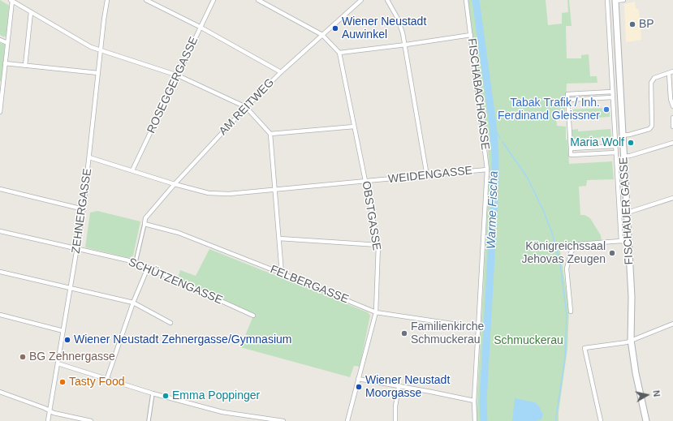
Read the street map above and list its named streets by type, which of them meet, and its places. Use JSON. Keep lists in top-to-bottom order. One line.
{"streets":{"main road":["FISCHAUER GASSE"],"street":["ROSEGGERGASSE","FISCHABACHGASSE","AM REITWEG","WEIDENGASSE","ZEHNERGASSE","OBSTGASSE","SCHÜTZENGASSE","FELBERGASSE"]},"crossings":[["ROSEGGERGASSE","WEIDENGASSE"],["FISCHABACHGASSE","WEIDENGASSE"],["FISCHABACHGASSE","FELBERGASSE"],["AM REITWEG","WEIDENGASSE"],["AM REITWEG","FELBERGASSE"],["WEIDENGASSE","ZEHNERGASSE"],["WEIDENGASSE","OBSTGASSE"],["ZEHNERGASSE","SCHÜTZENGASSE"],["OBSTGASSE","FELBERGASSE"]],"water":["Warme Fischa"],"parks":["Schmuckerau"],"places":["BP","Wiener Neustadt Auwinkel","Tabak Trafik / Inh. Ferdinand Gleissner","Maria Wolf","Königreichssaal Jehovas Zeugen","Familienkirche Schmuckerau","Wiener Neustadt Zehnergasse/Gymnasium","BG Zehnergasse","Tasty Food","Wiener Neustadt Moorgasse","Emma Poppinger"],"north":"right"}
